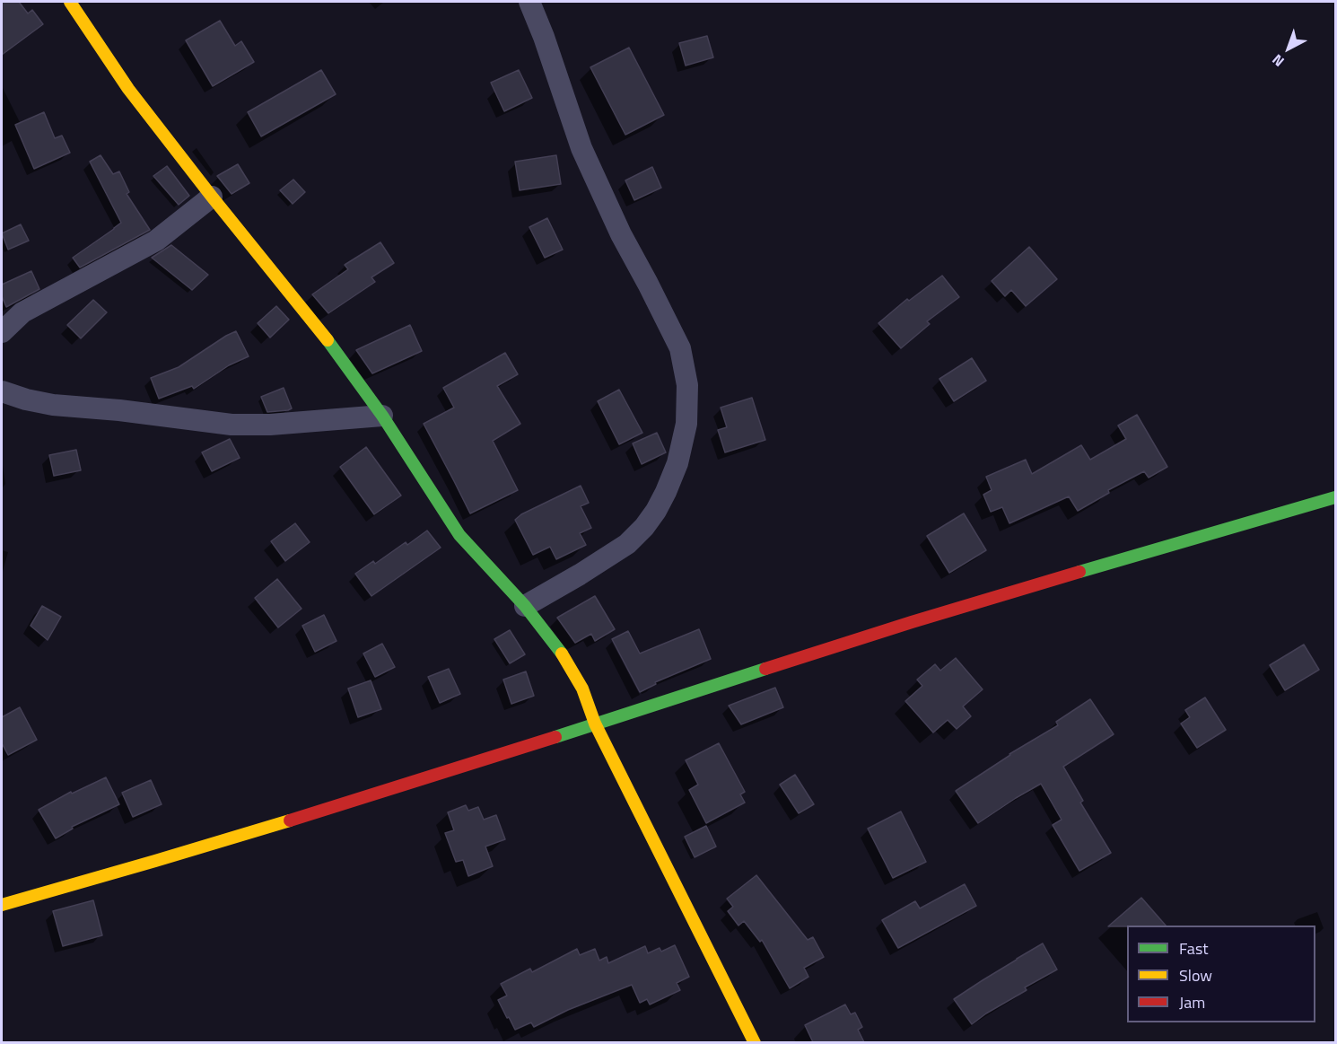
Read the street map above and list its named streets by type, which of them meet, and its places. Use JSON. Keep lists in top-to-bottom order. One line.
{"legend":["Fast","Slow","Jam"],"north":"bottom left"}
